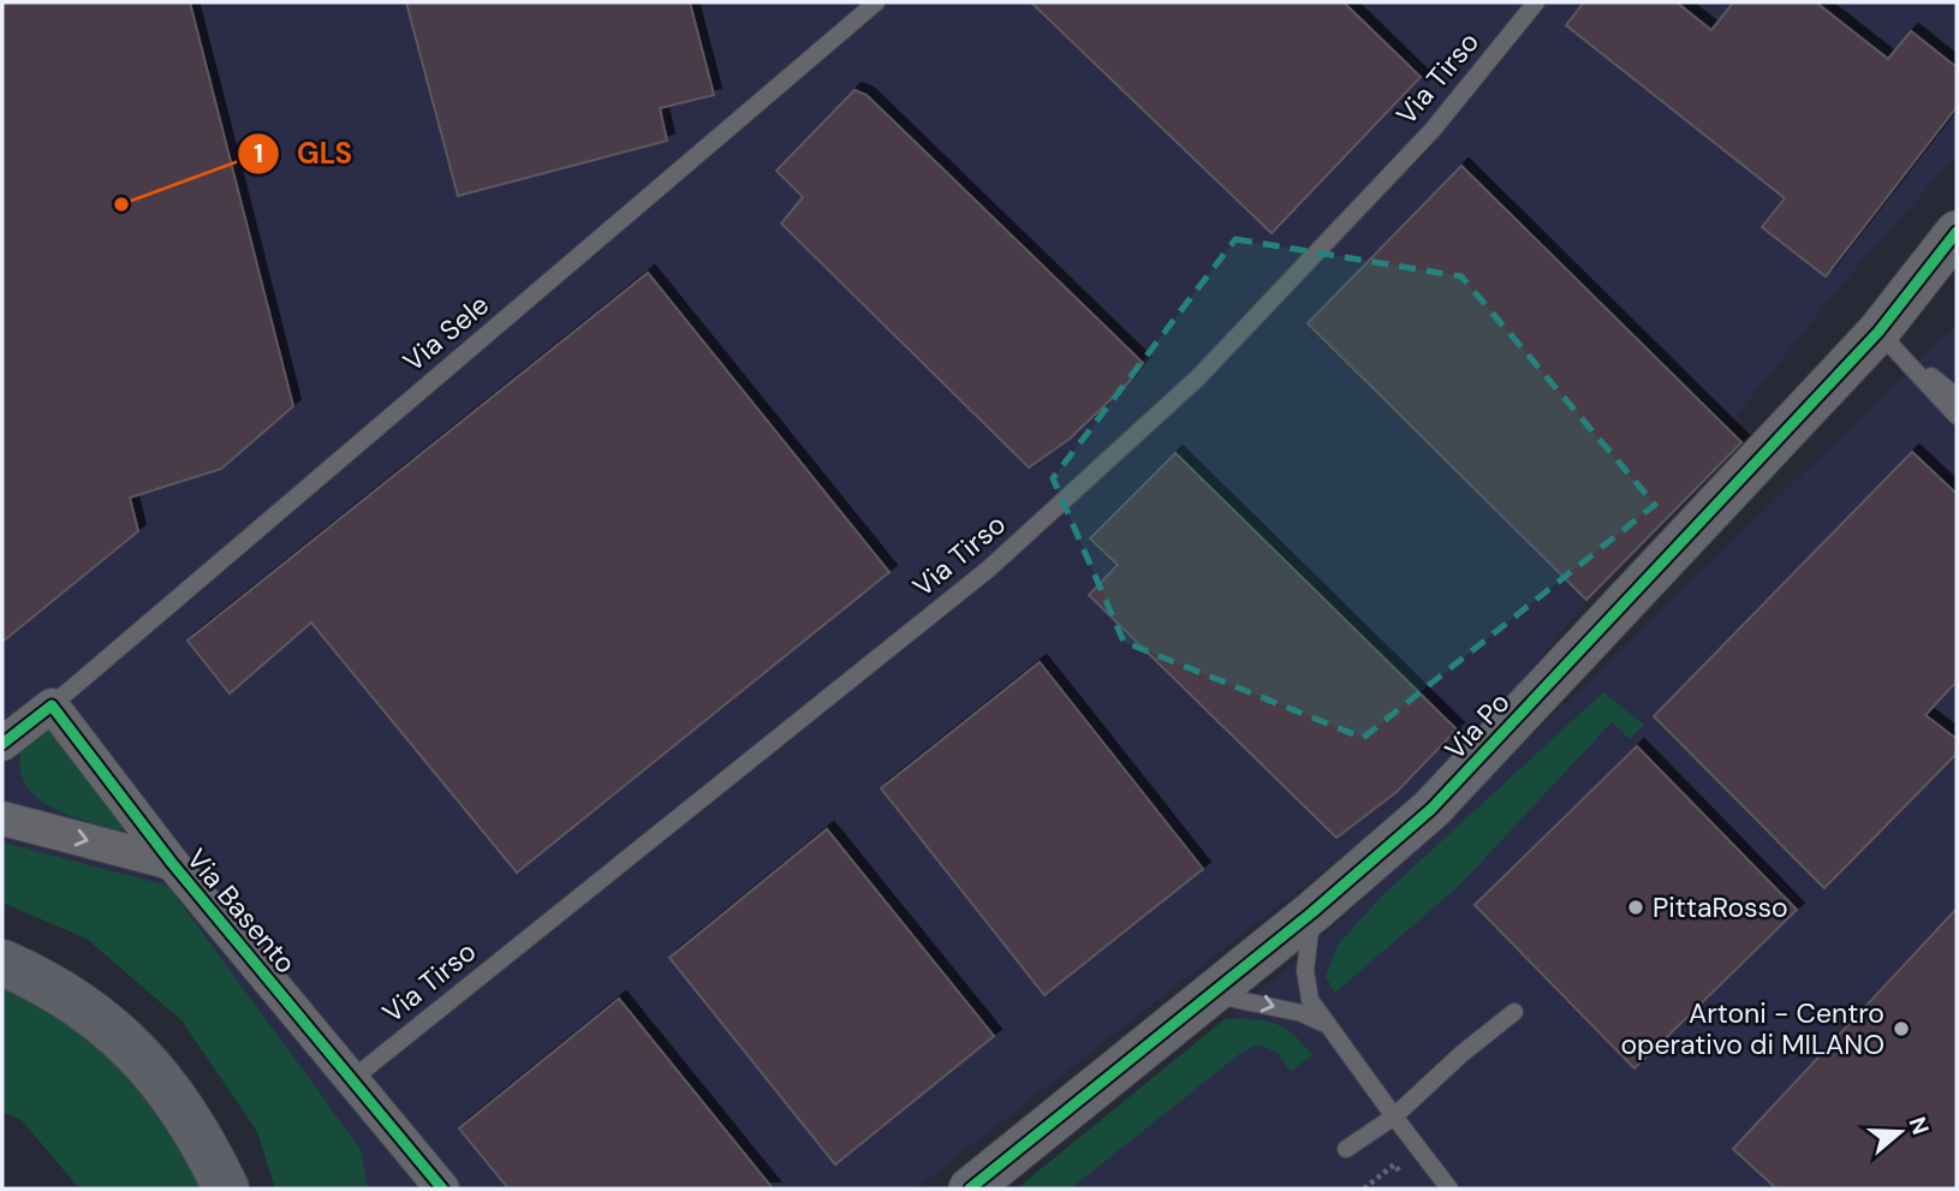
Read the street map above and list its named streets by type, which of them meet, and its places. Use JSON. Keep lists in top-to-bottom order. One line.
{"streets":{"street":["Via Po","Via Basento"],"lane":["Via Tirso","Via Sele"]},"crossings":[["Via Tirso","Via Basento"],["Via Sele","Via Basento"]],"places":["GLS","PittaRosso","Artoni - Centro operativo di MILANO"],"north":"right"}
